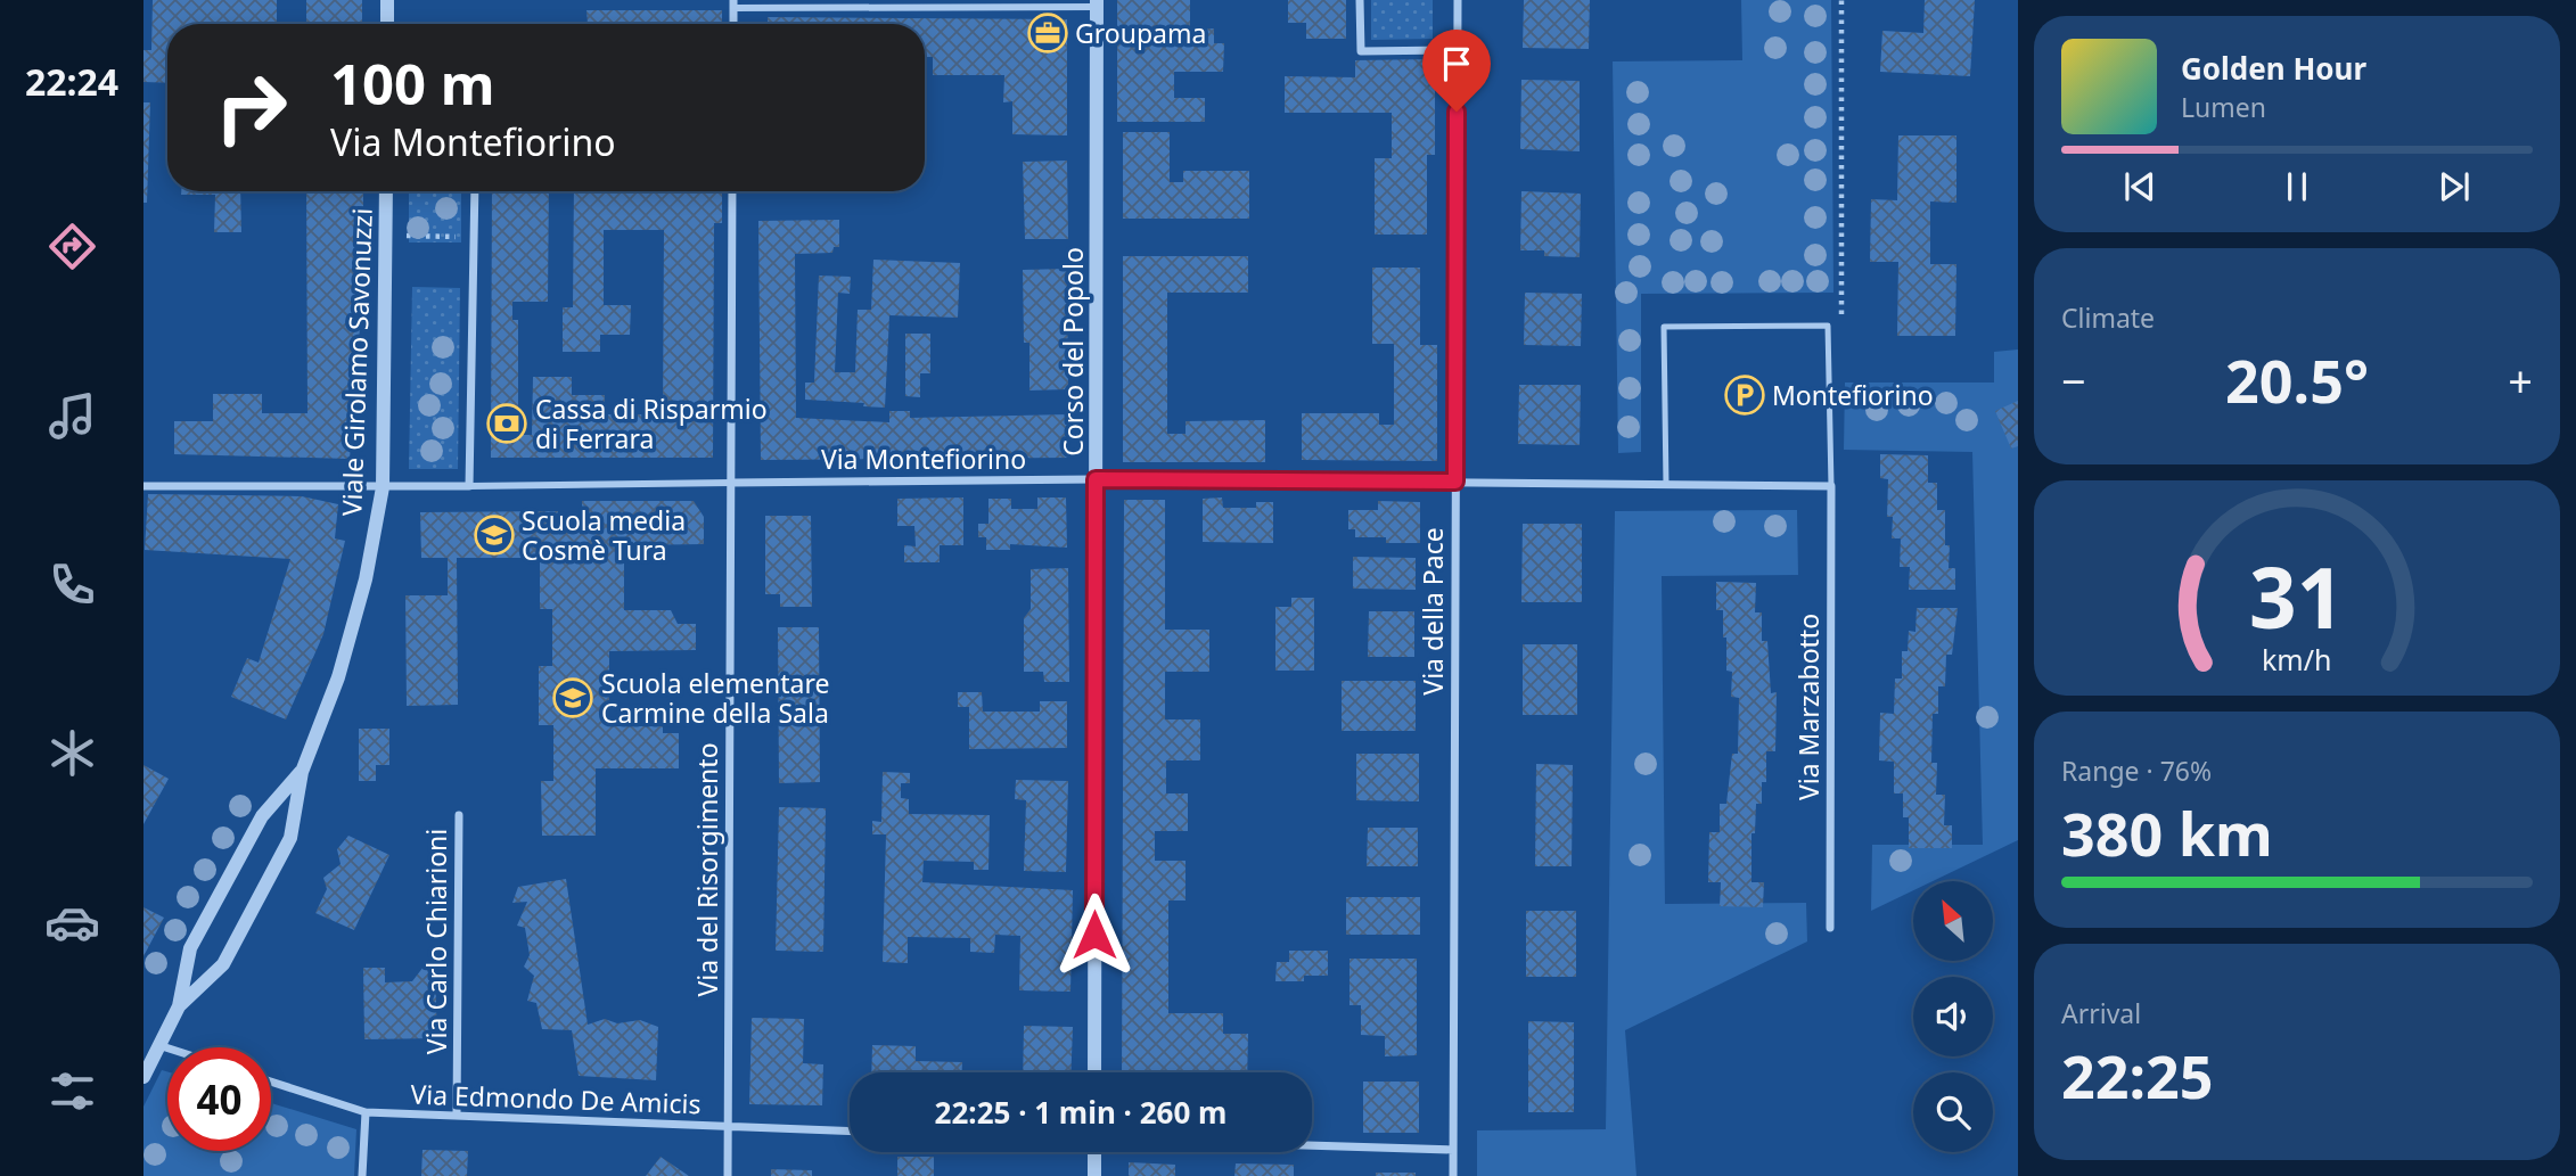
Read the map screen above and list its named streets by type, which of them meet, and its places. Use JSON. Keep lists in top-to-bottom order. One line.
{"streets":{"street":["Corso del Popolo","Viale Girolamo Savonuzzi","Via Montefiorino","Via della Pace","Via Marzabotto","Via del Risorgimento","Via Carlo Chiarioni","Via Edmondo De Amicis"]},"crossings":[["Corso del Popolo","Via Montefiorino"],["Viale Girolamo Savonuzzi","Via Montefiorino"],["Via Montefiorino","Via della Pace"],["Via Montefiorino","Via Marzabotto"],["Via Montefiorino","Via del Risorgimento"],["Via del Risorgimento","Via Edmondo De Amicis"],["Via Carlo Chiarioni","Via Edmondo De Amicis"]],"places":{"office":["Groupama"],"parking":["Montefiorino"],"bank":["Cassa di Risparmio di Ferrara"],"school or university":["Scuola media Cosmè Tura","Scuola elementare Carmine della Sala"]},"north":"top left","page":{"tabs":"22:24","turn":["100 m","Via Montefiorino"],"song":["Golden Hour","Lumen"],"tile":["Climate",["Range · 76%","380 km"],["Arrival","22:25"]],"heat":["−","20.5°","+"],"limit":"40","trip":"22:25 · 1 min · 260 m","gauge":["31","km/h"]}}
